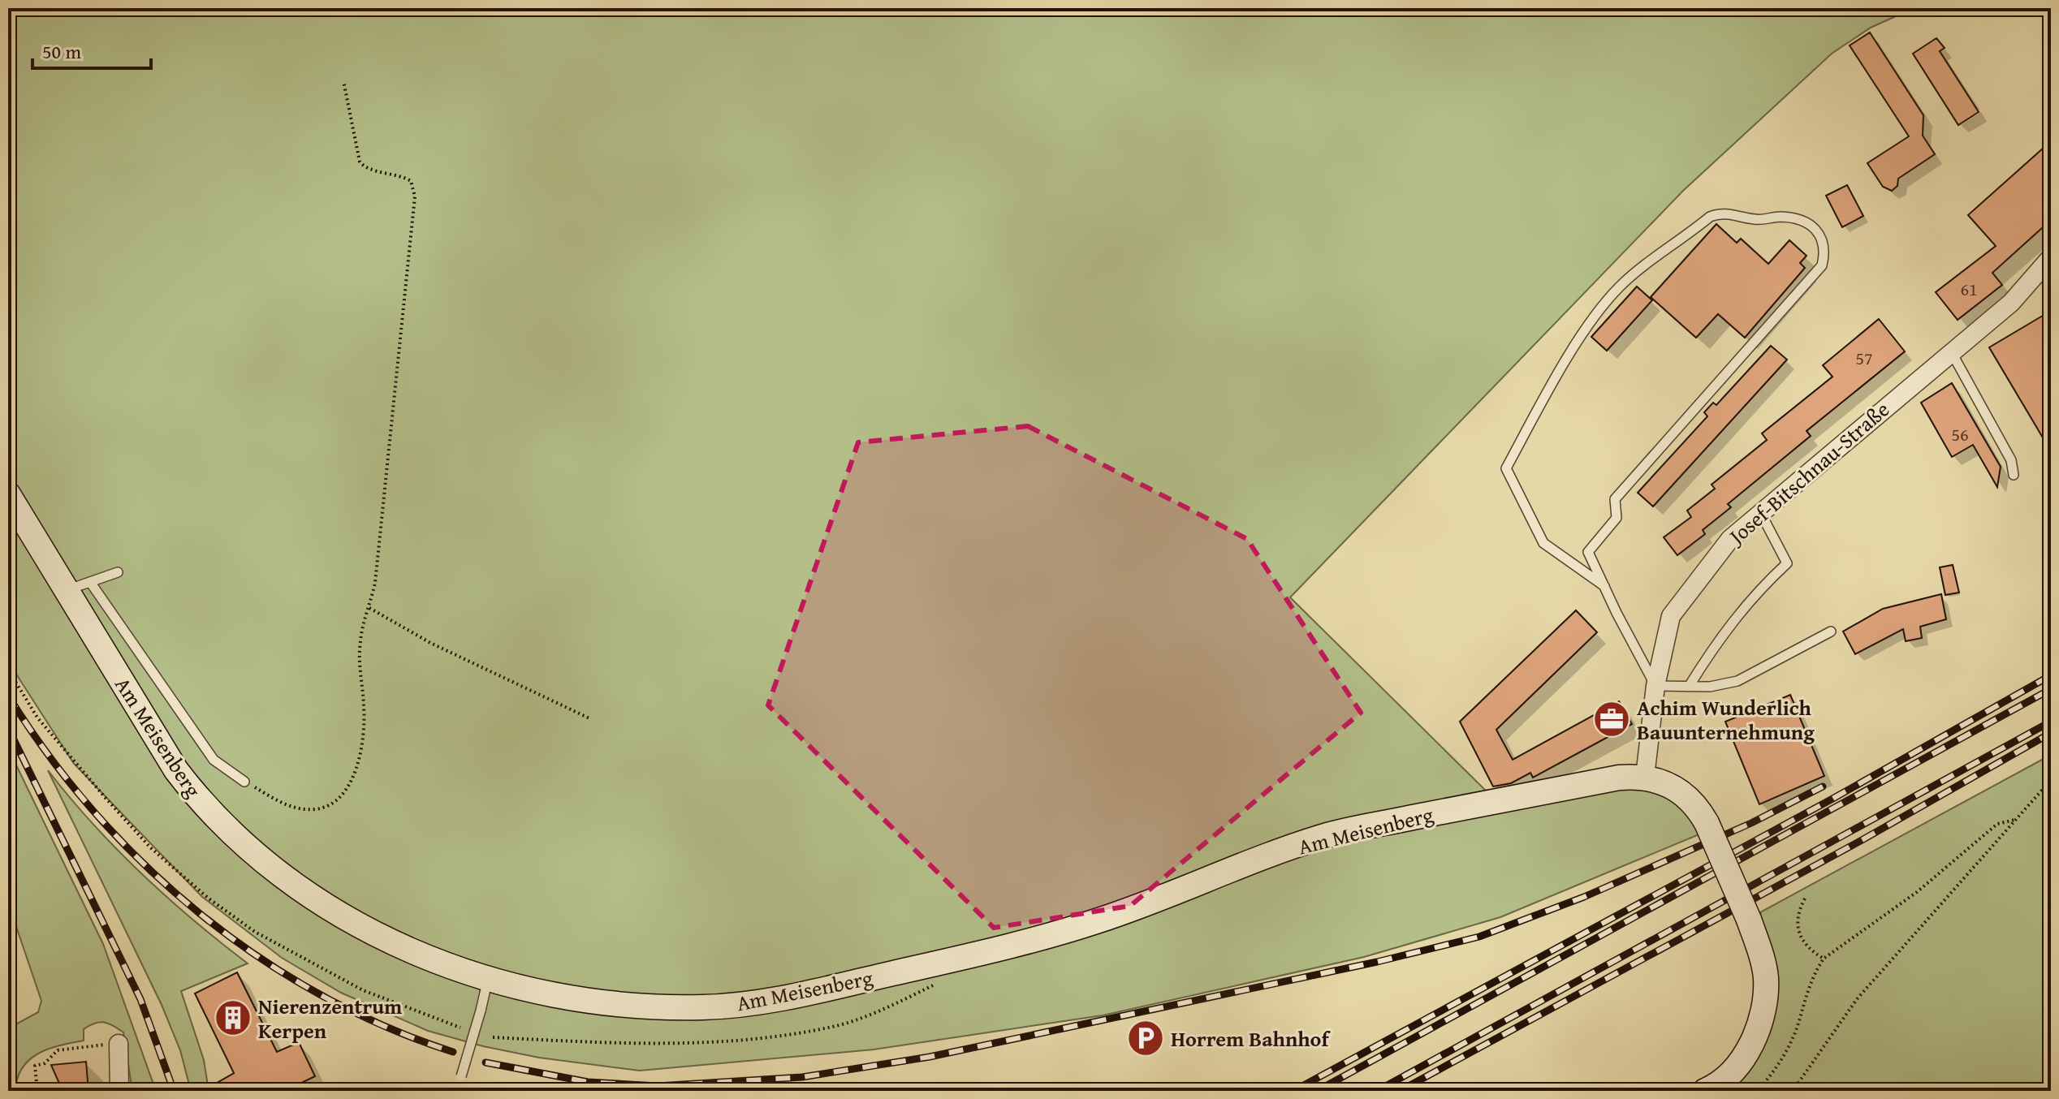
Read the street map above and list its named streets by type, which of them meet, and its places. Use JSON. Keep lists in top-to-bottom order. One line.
{"streets":{"street":["Josef-Bitschnau-Straße","Am Meisenberg"]},"crossings":[["Josef-Bitschnau-Straße","Am Meisenberg"]],"places":{"office":["Achim Wunderlich Bauunternehmung"],"building":["Nierenzentrum Kerpen"],"parking":["Horrem Bahnhof"]},"house_numbers":["61","57","56"],"scale_bar":"50 m"}
